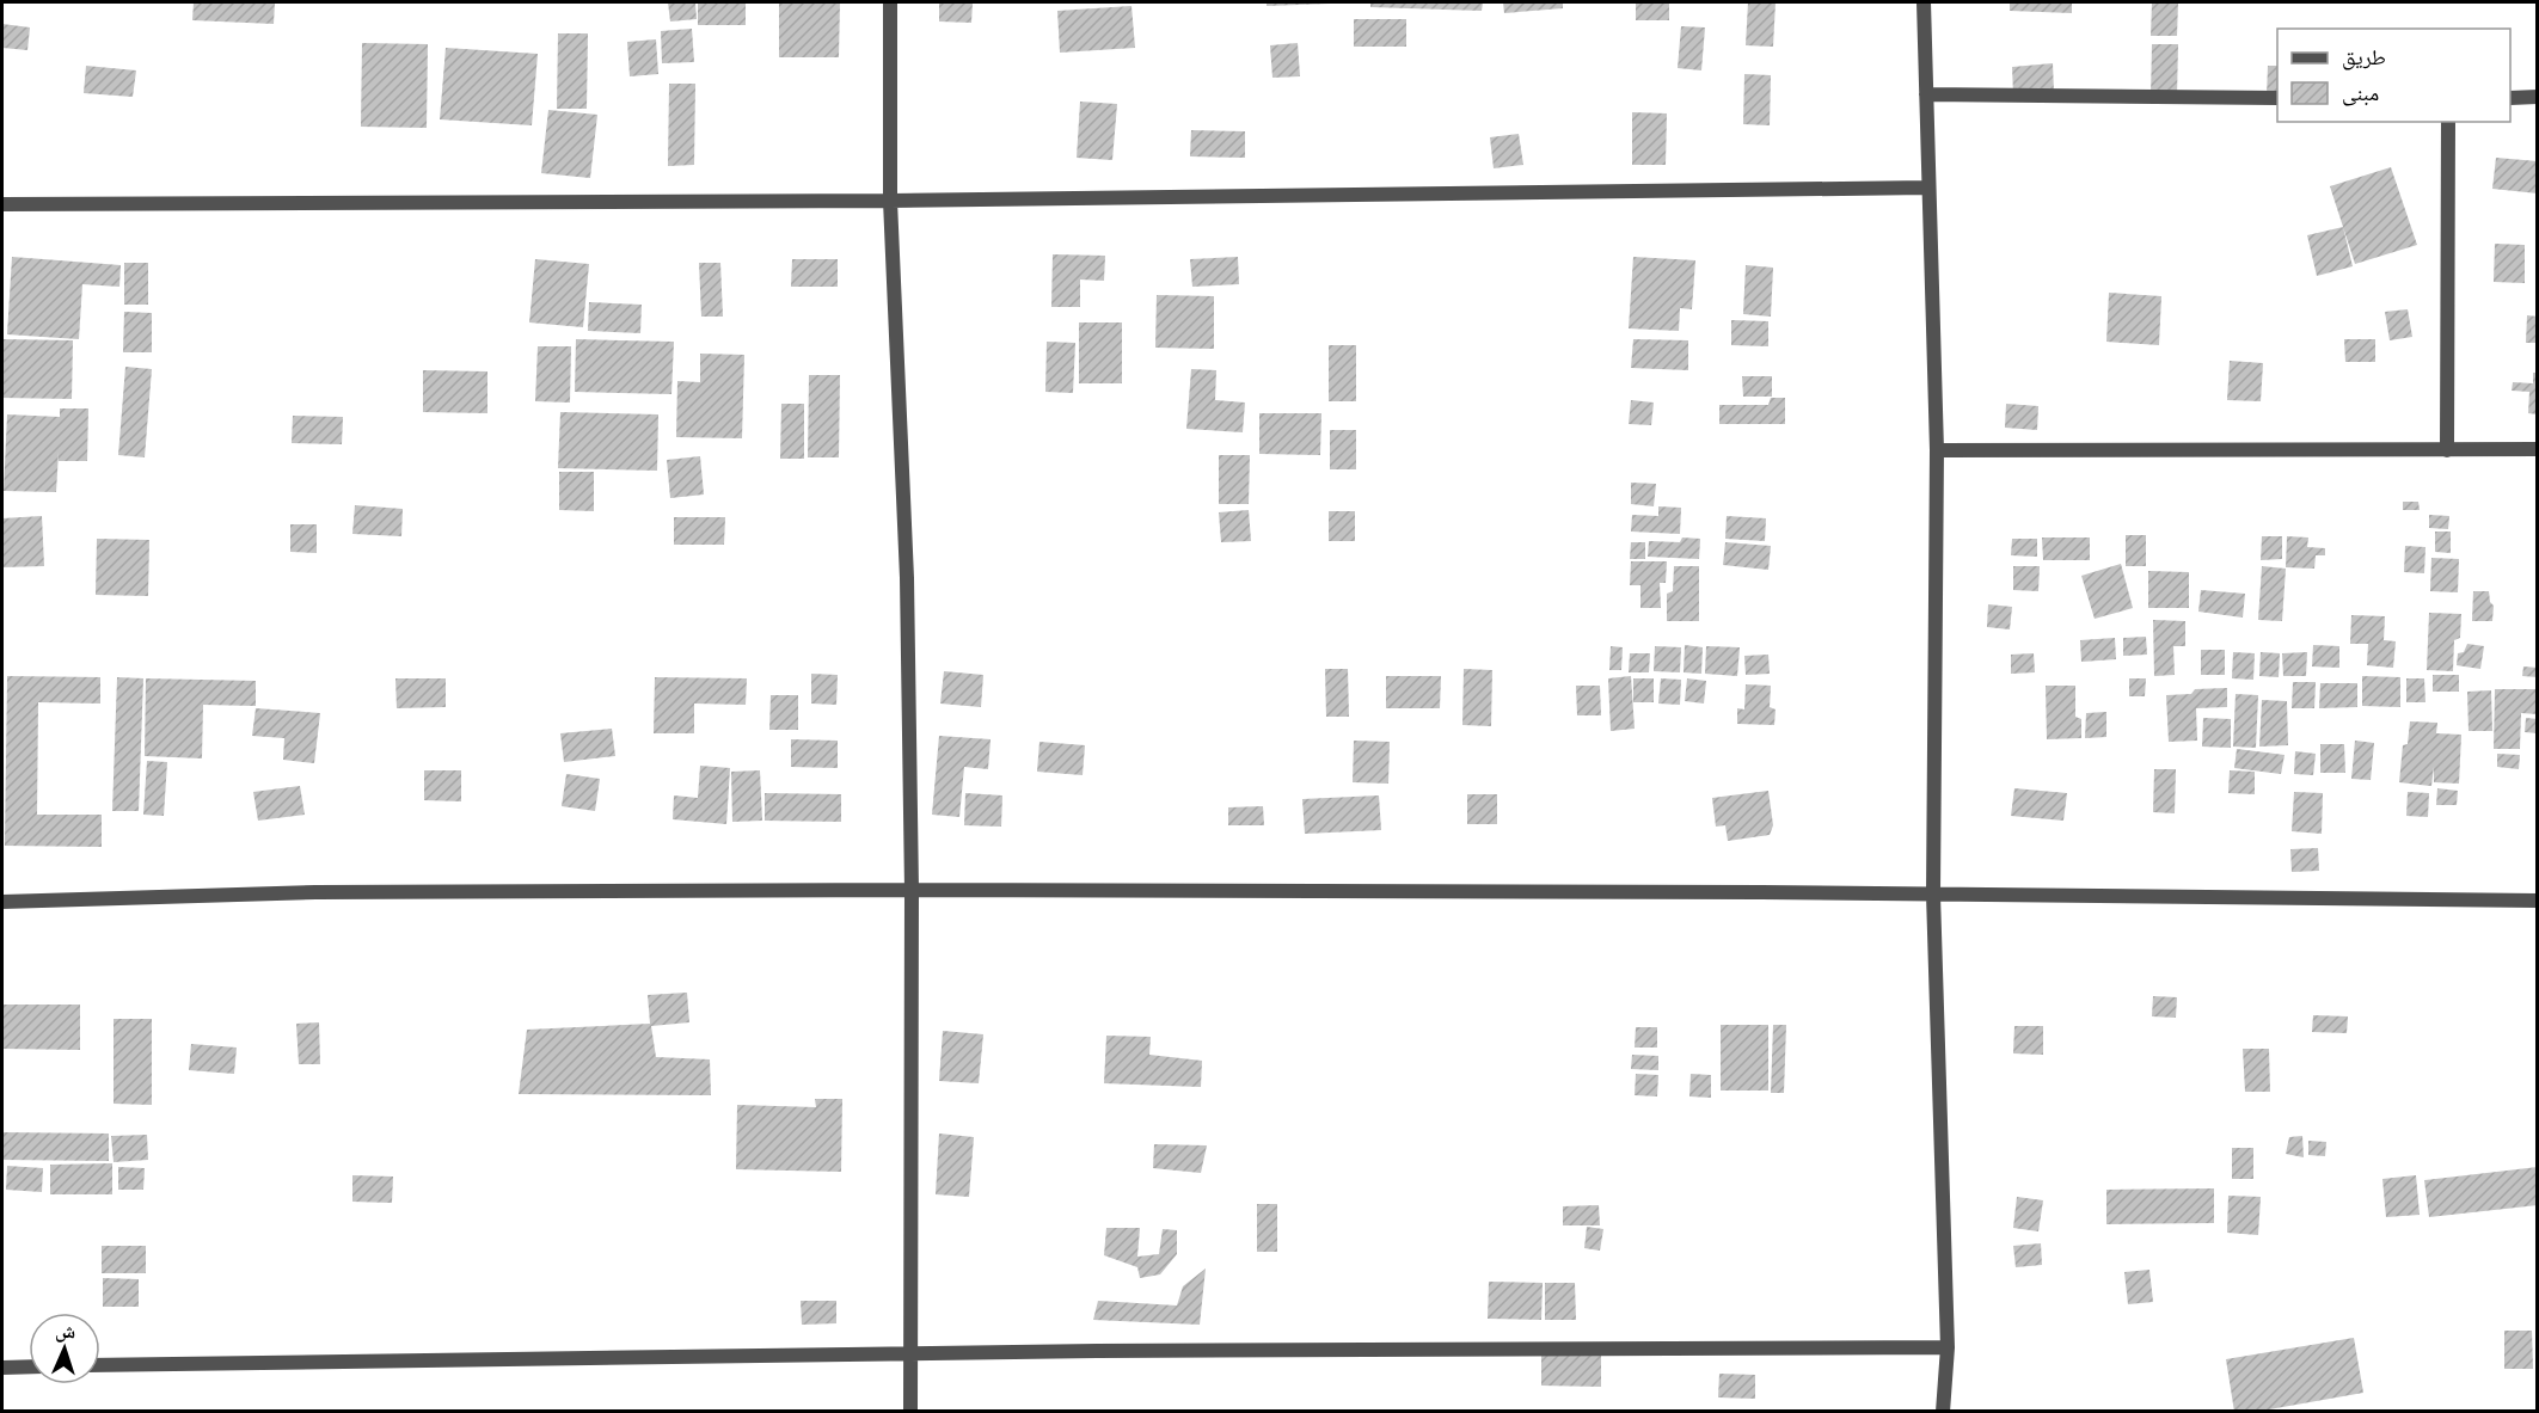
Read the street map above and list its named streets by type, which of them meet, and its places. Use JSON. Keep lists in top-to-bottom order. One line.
{"legend":["طريق","مبنى"],"north":"top"}
